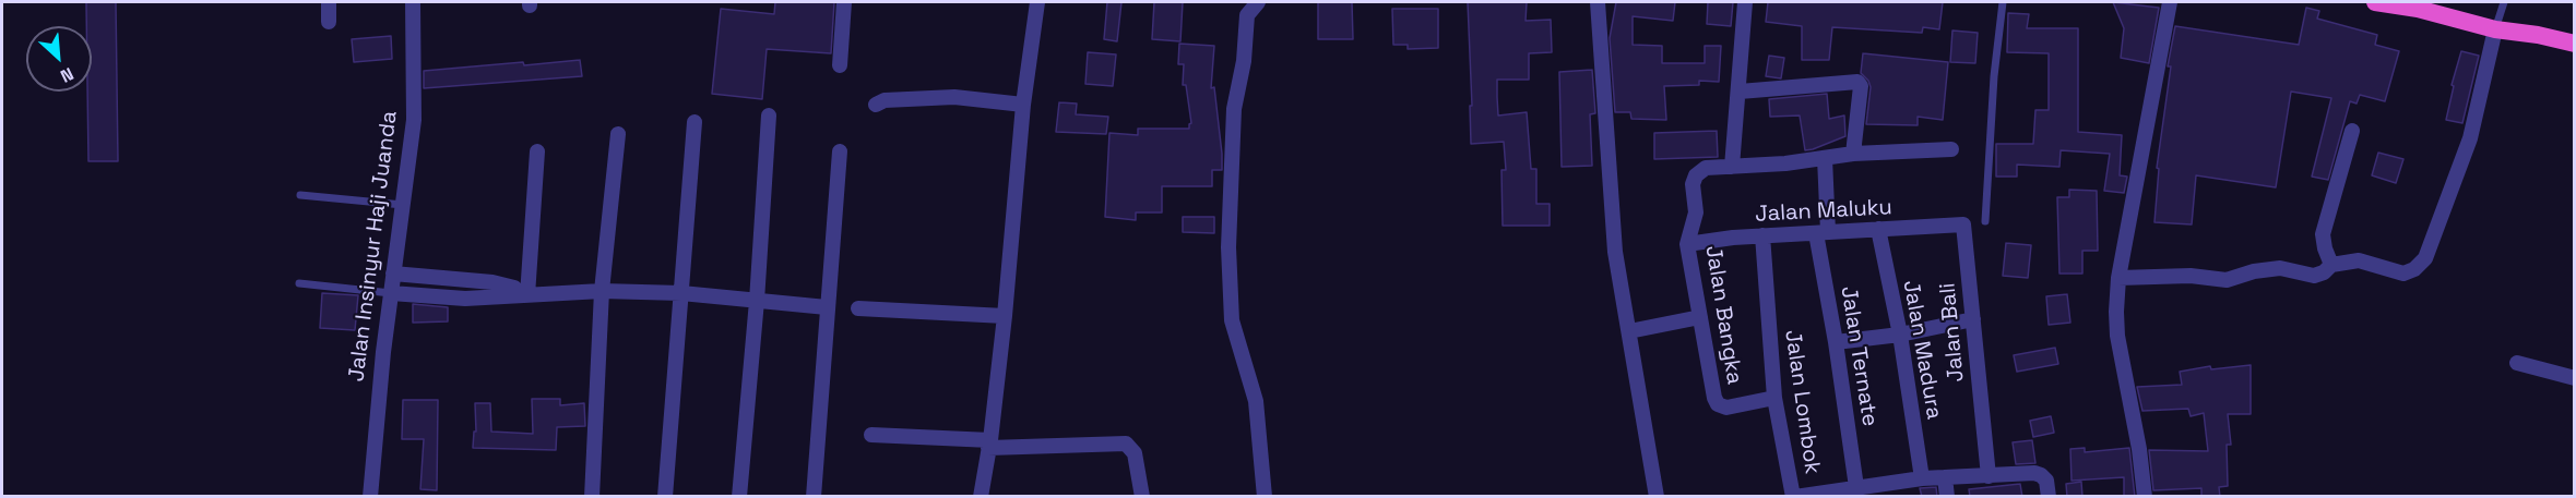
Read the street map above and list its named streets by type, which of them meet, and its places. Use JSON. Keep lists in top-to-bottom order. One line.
{"streets":{"street":["Jalan Maluku","Jalan Insinyur Haji Juanda","Jalan Bangka","Jalan Bali","Jalan Madura","Jalan Ternate","Jalan Lombok"]},"crossings":[["Jalan Maluku","Jalan Bangka"],["Jalan Maluku","Jalan Bali"],["Jalan Maluku","Jalan Madura"],["Jalan Maluku","Jalan Ternate"],["Jalan Maluku","Jalan Lombok"],["Jalan Bangka","Jalan Lombok"]],"north":"bottom right"}
